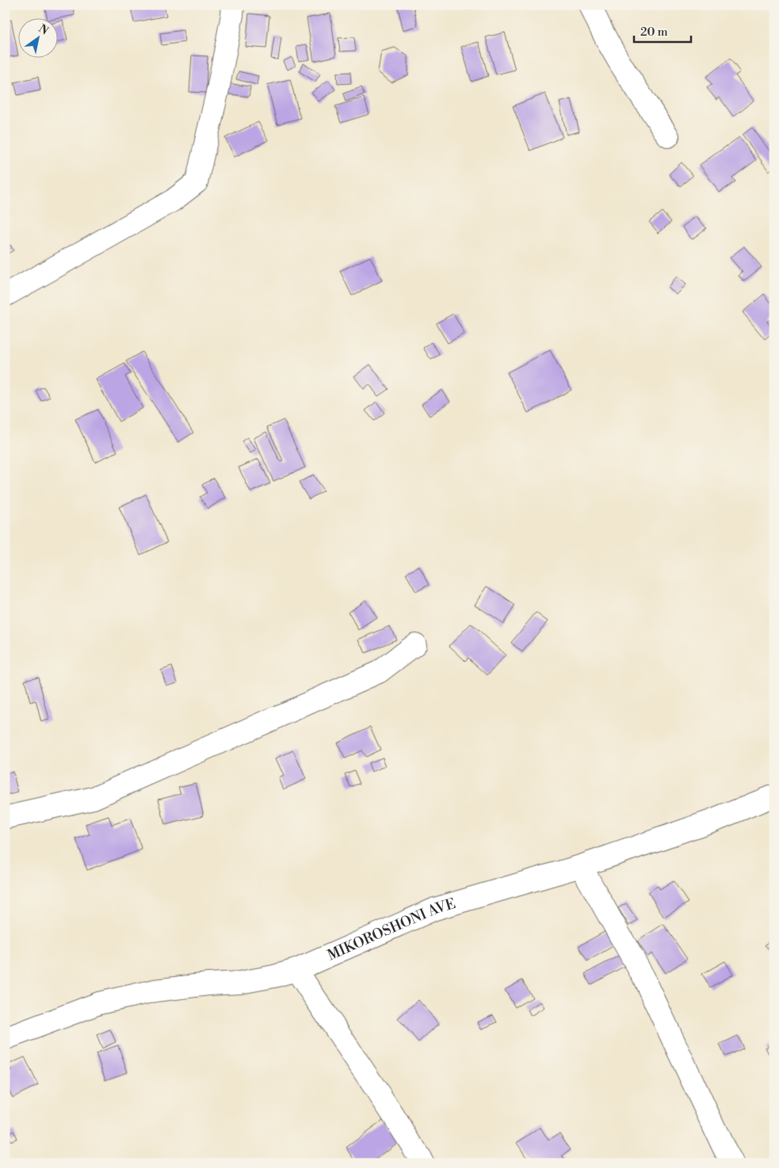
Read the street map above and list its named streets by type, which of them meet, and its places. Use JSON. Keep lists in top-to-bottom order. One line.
{"streets":{"street":["MIKOROSHONI AVE"]},"scale_bar":"20 m","north":"top right"}
